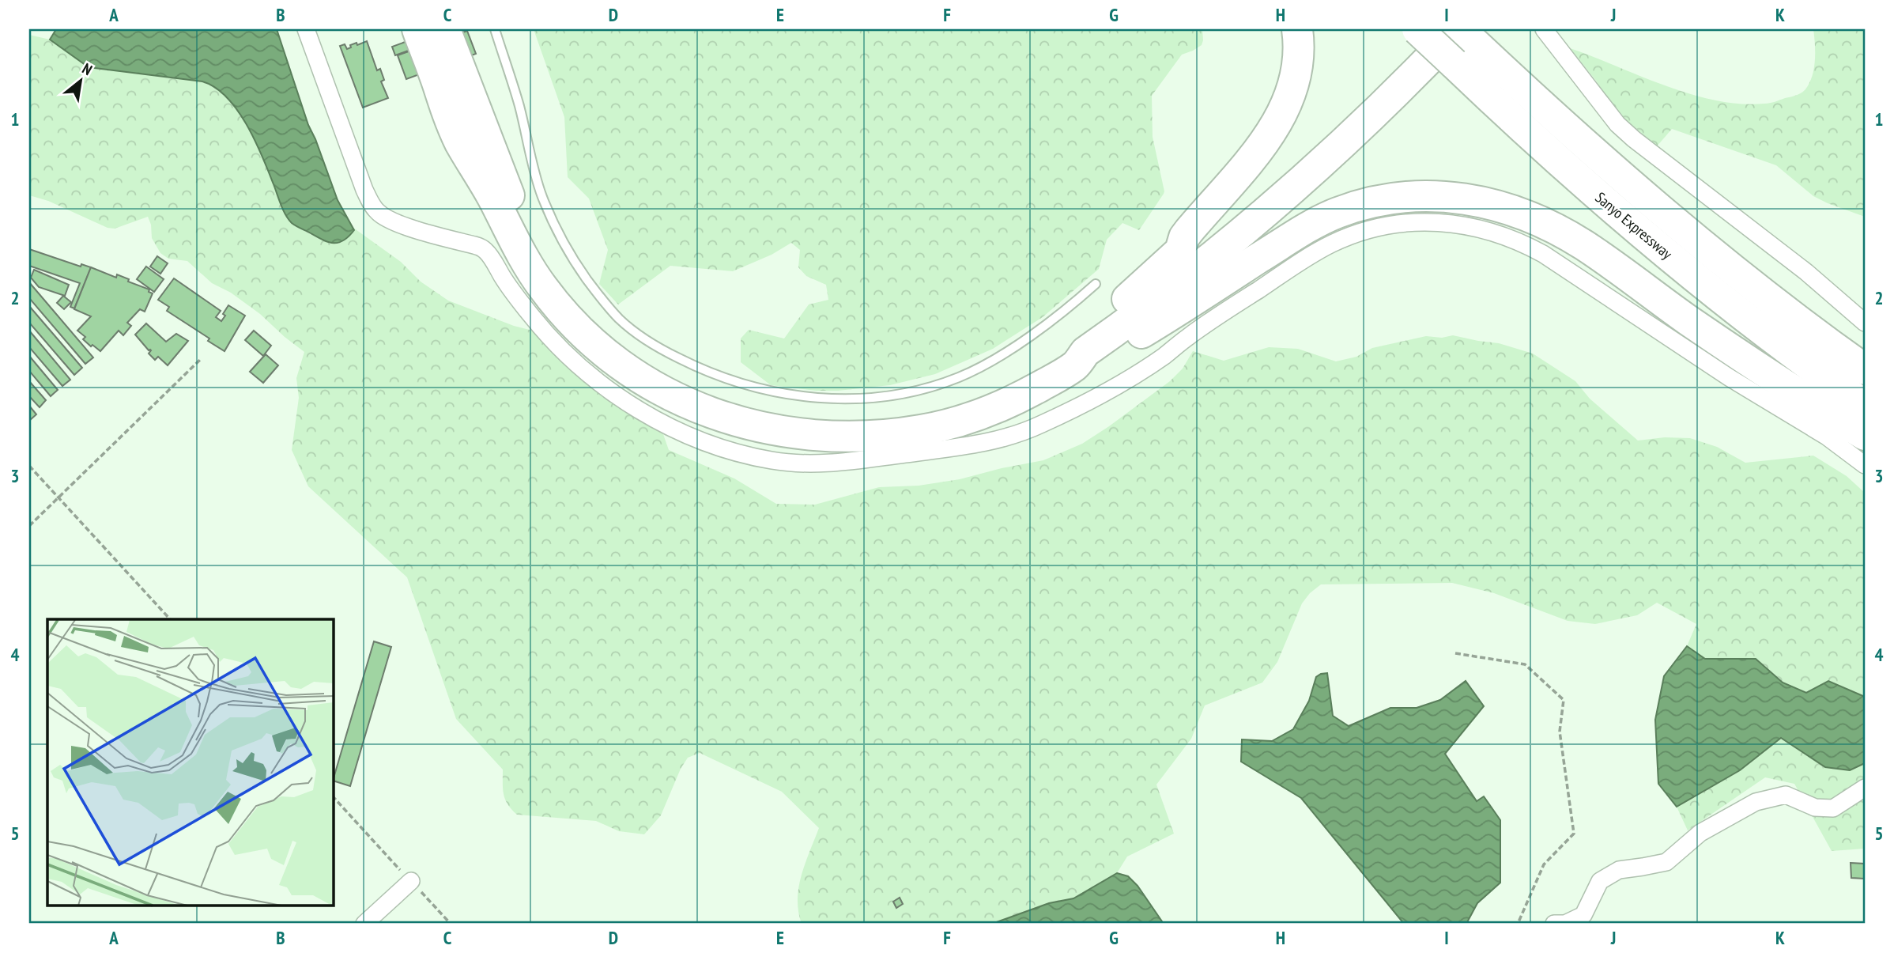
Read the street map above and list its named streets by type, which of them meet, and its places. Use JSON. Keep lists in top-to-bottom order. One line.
{"streets":{"highway":["Sanyo Expressway"]},"north":"top right","grid":{"columns":["A","B","C","D","E","F","G","H","I","J","K"],"rows":["1","2","3","4","5"]}}
